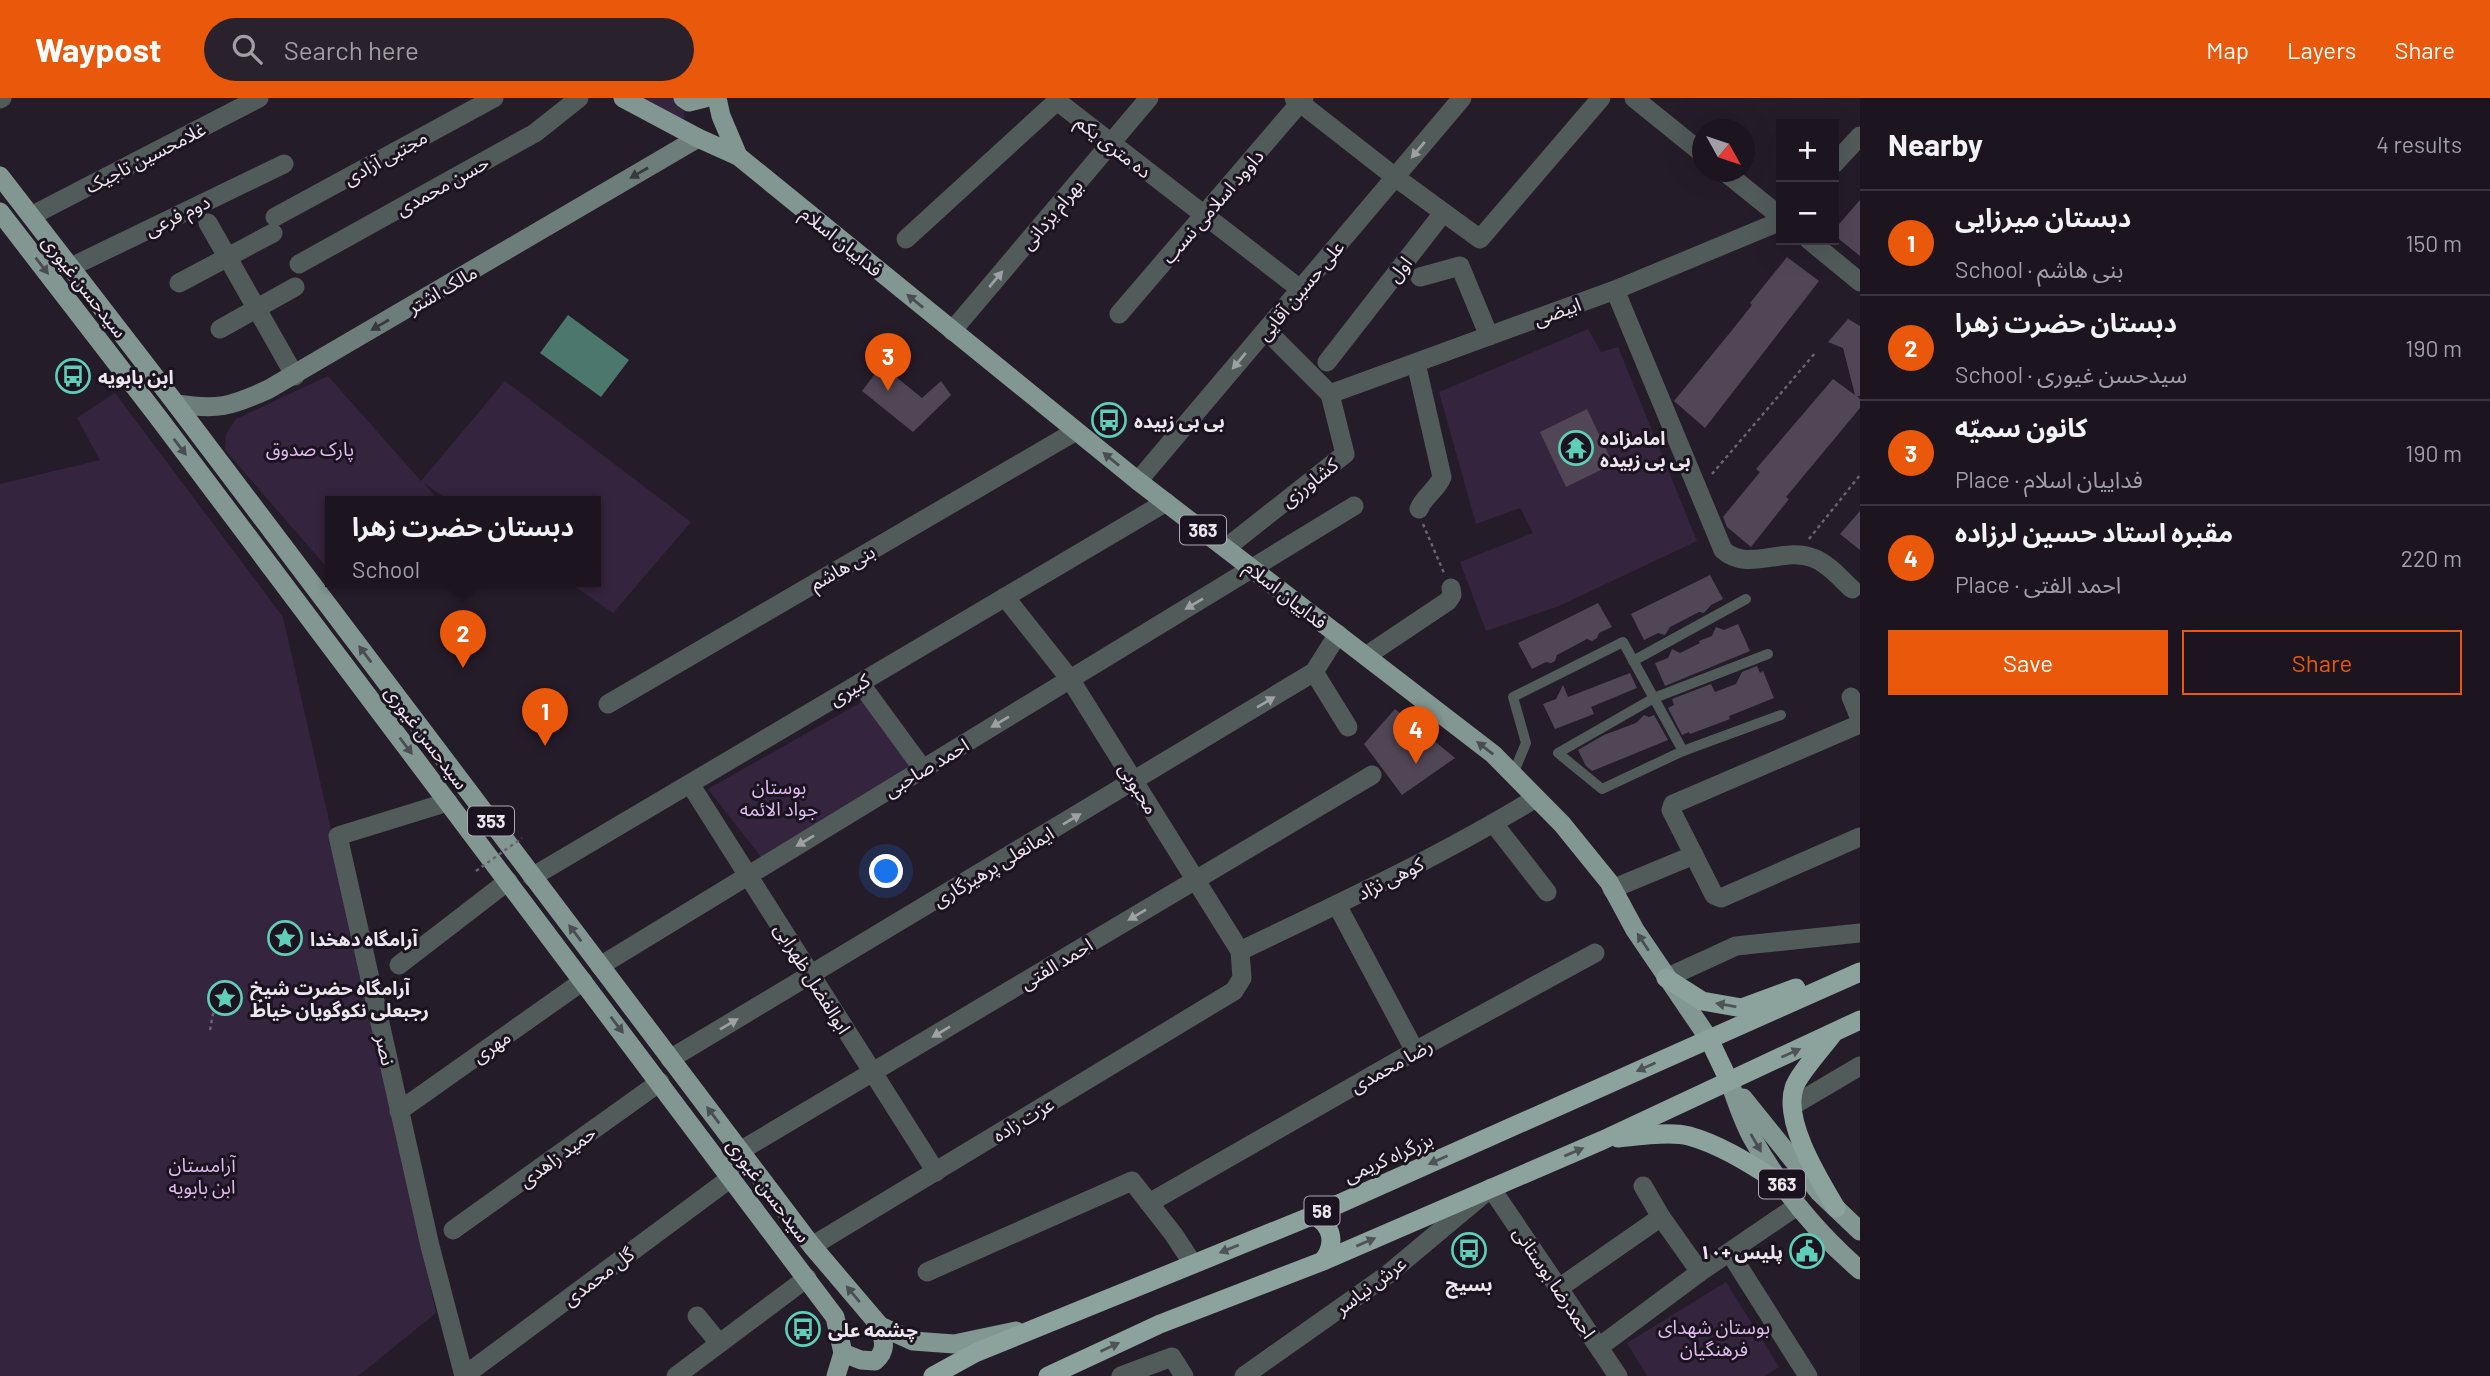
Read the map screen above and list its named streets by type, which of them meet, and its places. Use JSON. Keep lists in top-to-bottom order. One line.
{"streets":{"highway":["بزرگراه کریمی","58"],"main road":["فداییان اسلام","سیدحسن غیوری","مالک اشتر","363","353"],"street":["ده متری یکم","غلامحسین تاجیک","مجتبی آزادی","حسن محمدی","داوود اسلامی نسب","بهرام یزدانی","دوم فرعی","اول","علی حسین آقایی","ابیضی","کشاورزی","بنی هاشم","کبیری","احمد صاحبی","محبوبی","ایمانعلی پرهیزگاری","کوهی نژاد","احمد الفتی","ابوالفضل ظهرابی","مهری","نصر","رضا محمدی","عزت زاده","حمید زاهدی","گل محمدی","احمدرضا بوستانی","عرش نیاسر"]},"crossings":[["ده متری یکم","داوود اسلامی نسب"],["ده متری یکم","بهرام یزدانی"],["ده متری یکم","علی حسین آقایی"],["غلامحسین تاجیک","سیدحسن غیوری"],["بهرام یزدانی","فداییان اسلام"],["دوم فرعی","سیدحسن غیوری"],["فداییان اسلام","مالک اشتر"],["فداییان اسلام","علی حسین آقایی"],["فداییان اسلام","کشاورزی"],["فداییان اسلام","بنی هاشم"],["فداییان اسلام","کبیری"],["فداییان اسلام","احمد صاحبی"],["فداییان اسلام","کوهی نژاد"],["فداییان اسلام","بزرگراه کریمی"],["سیدحسن غیوری","مالک اشتر"],["سیدحسن غیوری","کبیری"],["سیدحسن غیوری","احمد صاحبی"],["سیدحسن غیوری","ایمانعلی پرهیزگاری"],["سیدحسن غیوری","احمد الفتی"],["سیدحسن غیوری","مهری"],["سیدحسن غیوری","نصر"],["سیدحسن غیوری","عزت زاده"],["سیدحسن غیوری","حمید زاهدی"],["سیدحسن غیوری","بزرگراه کریمی"],["سیدحسن غیوری","گل محمدی"],["ابیضی","کشاورزی"],["363","58"],["کبیری","محبوبی"],["کبیری","ابوالفضل ظهرابی"],["احمد صاحبی","محبوبی"],["احمد صاحبی","ابوالفضل ظهرابی"],["محبوبی","ایمانعلی پرهیزگاری"],["محبوبی","کوهی نژاد"],["محبوبی","احمد الفتی"],["محبوبی","عزت زاده"],["ایمانعلی پرهیزگاری","ابوالفضل ظهرابی"],["کوهی نژاد","عزت زاده"],["احمد الفتی","ابوالفضل ظهرابی"],["ابوالفضل ظهرابی","عزت زاده"],["مهری","نصر"],["نصر","گل محمدی"],["58","احمدرضا بوستانی"],["58","عرش نیاسر"],["احمدرضا بوستانی","عرش نیاسر"]],"one_way":["بهرام یزدانی","فداییان اسلام","مالک اشتر","علی حسین آقایی","احمد صاحبی","ایمانعلی پرهیزگاری","احمد الفتی"],"parks":["پارک صدوق","بوستان جواد الائمه","آرامستان ابن بابویه","بوستان شهدای فرهنگیان"],"places":{"bus stop":["ابن بابویه","بی بی زبیده","بسیج","چشمه علی"],"temple":["امامزاده بی بی زبیده"],"place":["آرامگاه دهخدا","آرامگاه حضرت شیخ رجبعلی نکوگویان خیاط"],"public building":["پلیس +۱۰"]},"north":"bottom right","page":{"header":"Waypost","search":"Search here","nav":["Map","Layers","Share"],"heading":["Nearby","4 results"],"map_buttons":["+","−"],"list":[{"mark":"1","name":"دبستان میرزایی","note":"School · بنی هاشم","value":"150 m"},{"mark":"2","name":"دبستان حضرت زهرا","note":"School · سیدحسن غیوری","value":"190 m"},{"mark":"3","name":"کانون سمیّه","note":"Place · فداییان اسلام","value":"190 m"},{"mark":"4","name":"مقبره استاد حسین لرزاده","note":"Place · احمد الفتی","value":"220 m"}],"pins":["3","2","1","4"],"popup":["دبستان حضرت زهرا","School"],"buttons":["Save","Share"]}}
